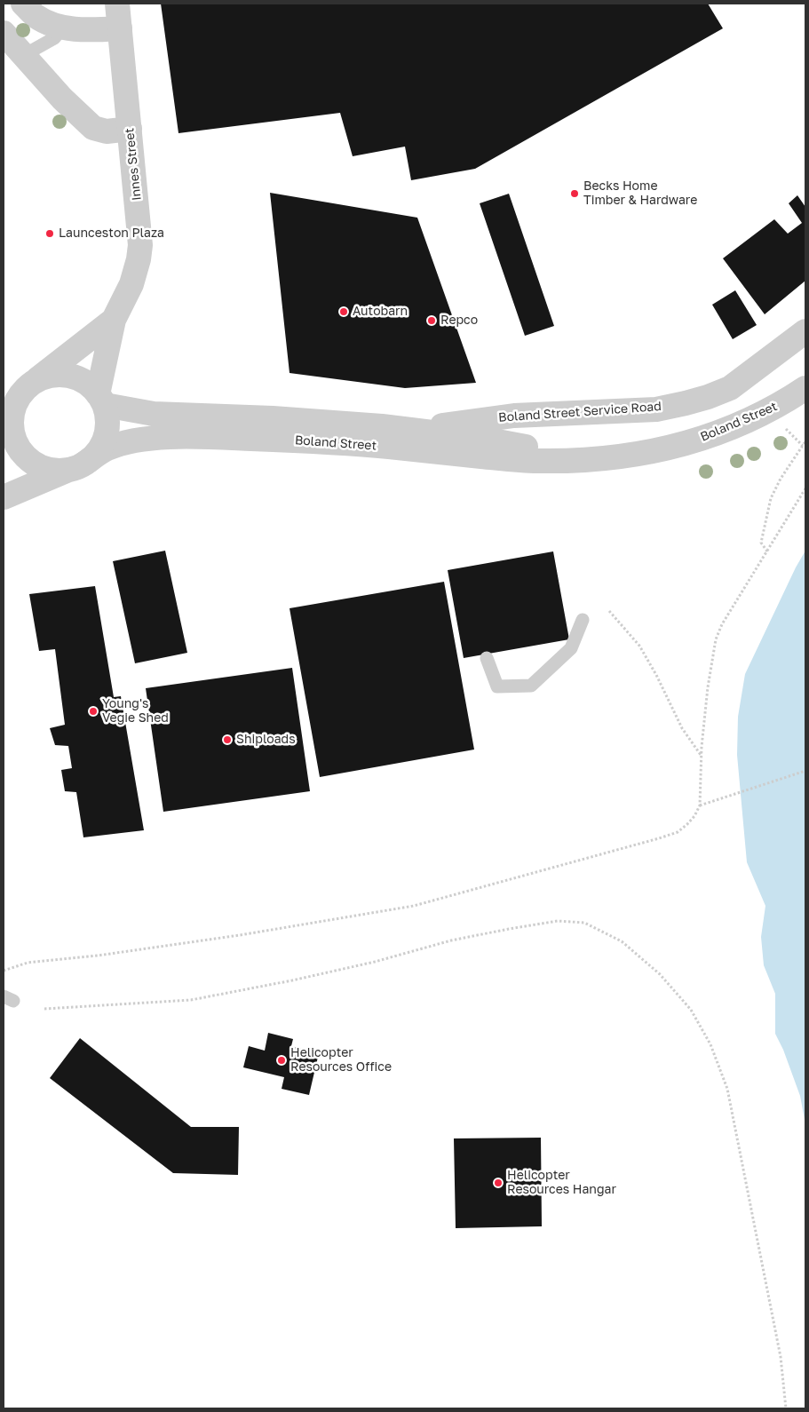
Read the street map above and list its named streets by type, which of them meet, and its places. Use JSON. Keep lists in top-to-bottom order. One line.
{"streets":{"street":["Innes Street","Boland Street Service Road","Boland Street"]},"crossings":[["Innes Street","Boland Street"],["Boland Street Service Road","Boland Street"]],"places":["Becks Home Timber & Hardware","Launceston Plaza","Autobarn","Repco","Young's Vegie Shed","Shiploads","Helicopter Resources Office","Helicopter Resources Hangar"]}
